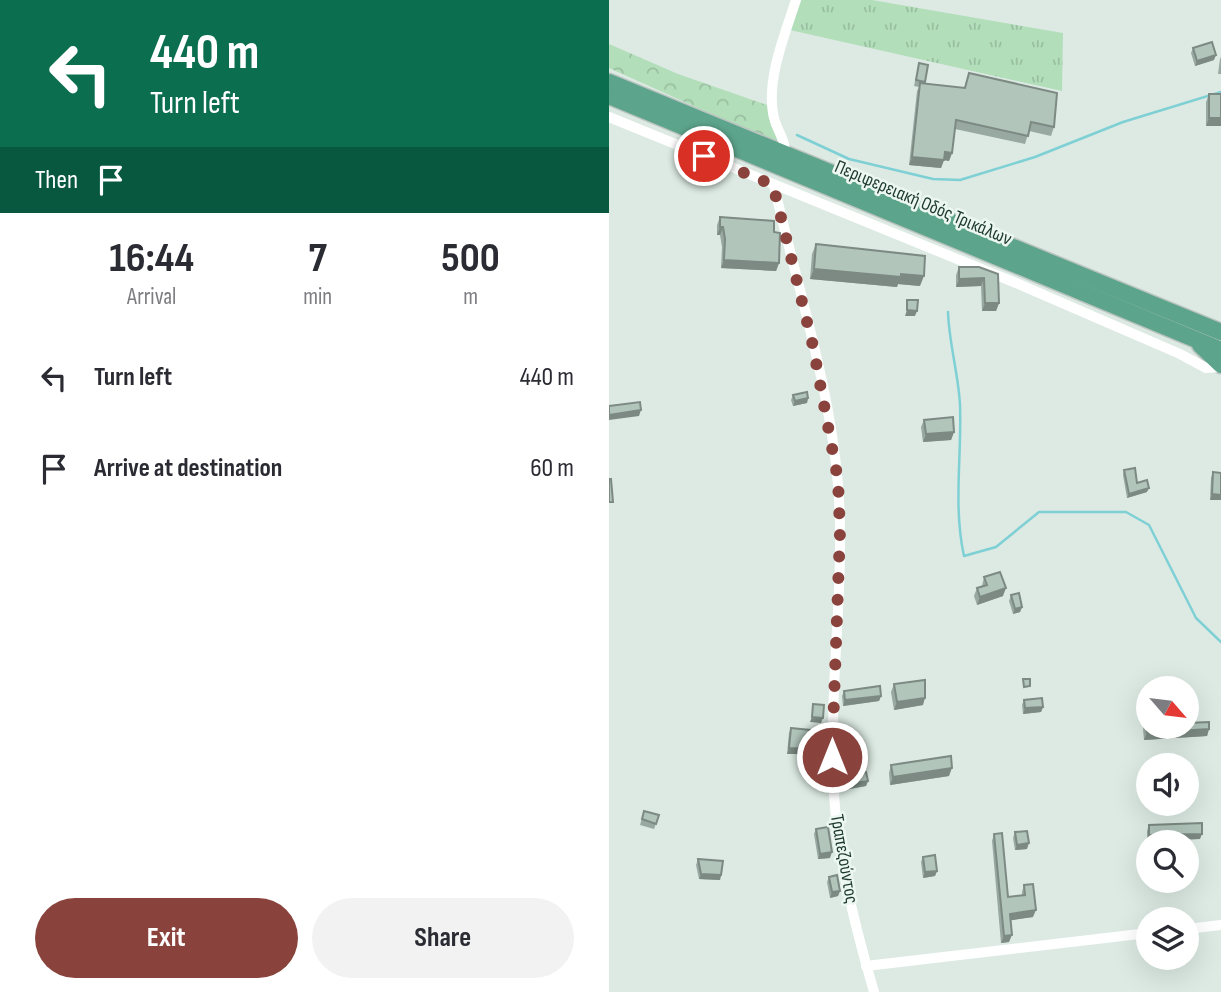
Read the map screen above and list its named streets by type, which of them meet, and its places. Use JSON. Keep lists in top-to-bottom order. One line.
{"streets":{"main road":["Περιφερειακή Οδός Τρικάλων"],"street":["Τραπεζούντος"]},"north":"bottom right","page":{"turn":["440 m","Turn left"],"then":"Then","eta":["16:44","Arrival","7","min","500","m"],"list":[{"name":"Turn left","value":"440 m"},{"name":"Arrive at destination","value":"60 m"}],"buttons":["Exit","Share"]}}
